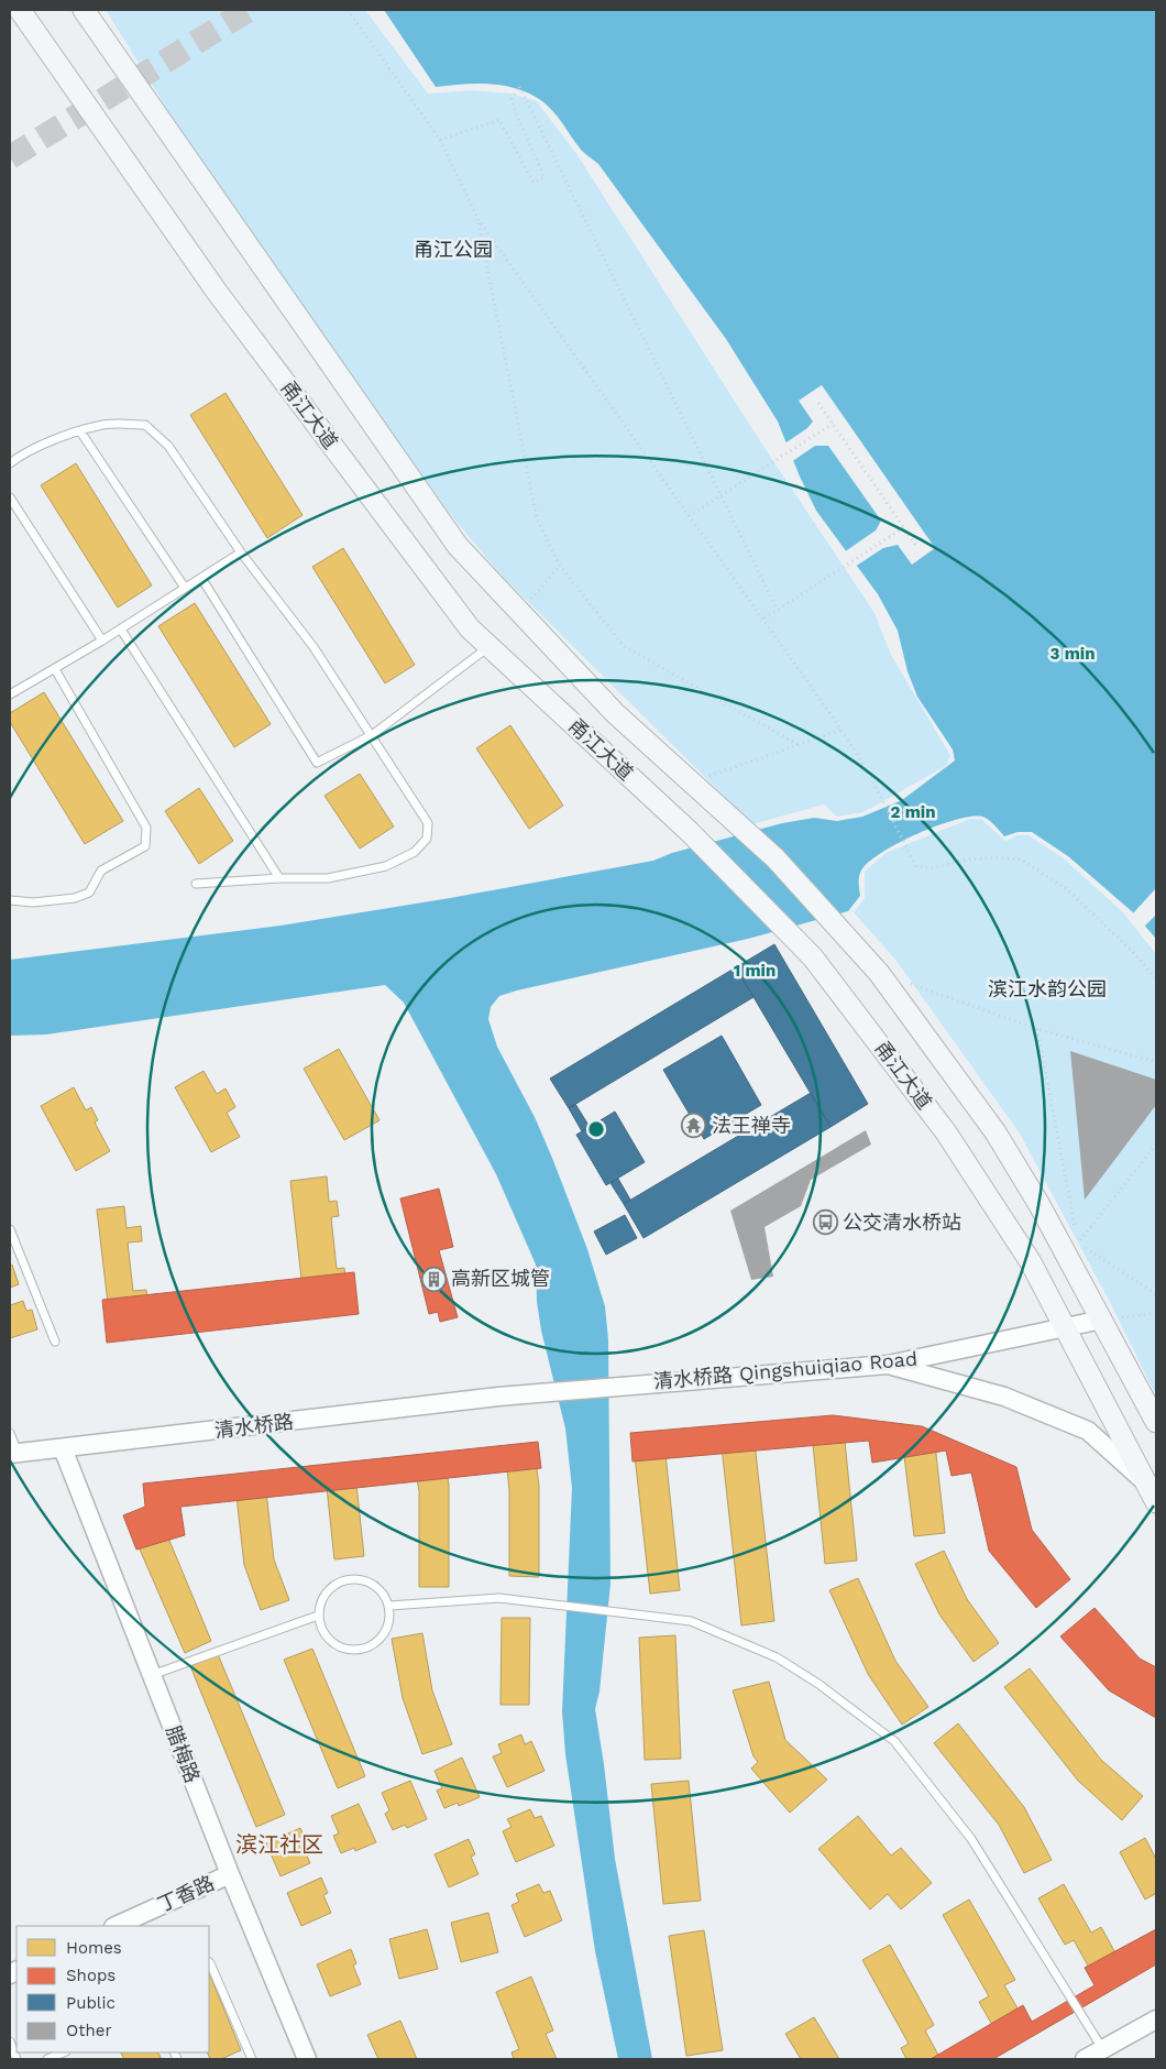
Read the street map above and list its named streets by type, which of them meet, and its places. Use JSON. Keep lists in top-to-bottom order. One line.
{"streets":{"main road":["甬江大道"],"street":["清水桥路 Qingshuiqiao Road","清水桥路","腊梅路","丁香路"]},"crossings":[["甬江大道","清水桥路 Qingshuiqiao Road"],["清水桥路 Qingshuiqiao Road","清水桥路"],["清水桥路","腊梅路"],["腊梅路","丁香路"]],"districts":["滨江社区"],"parks":["甬江公园","滨江水韵公园"],"places":{"temple":["法王禅寺"],"bus stop":["公交清水桥站"],"building":["高新区城管"]},"legend":["Homes","Shops","Public","Other"],"rings":["3 min","2 min","1 min"]}
